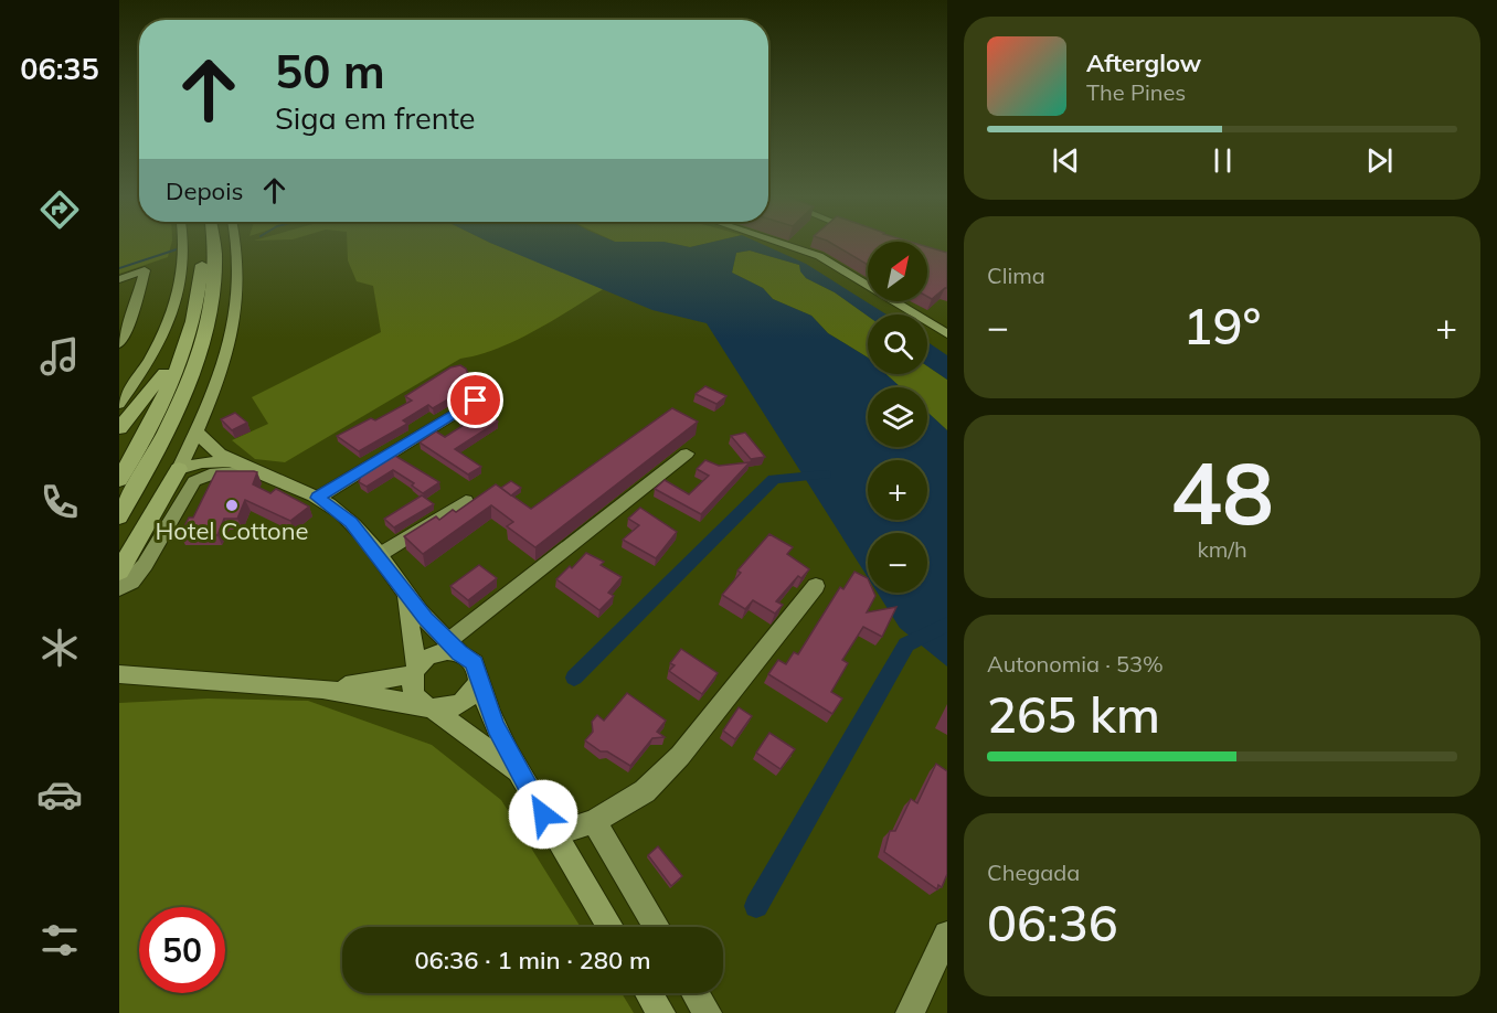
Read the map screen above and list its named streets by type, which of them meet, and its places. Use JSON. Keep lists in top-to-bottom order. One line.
{"places":["Hotel Cottone"],"north":"top right","page":{"tabs":"06:35","turn":["50 m","Siga em frente"],"song":["Afterglow","The Pines"],"then":"Depois","tile":["Clima",["48","km/h"],["Autonomia · 53%","265 km"],["Chegada","06:36"]],"map_buttons":["+","−"],"heat":["−","19°","+"],"limit":"50","trip":"06:36 · 1 min · 280 m"}}
